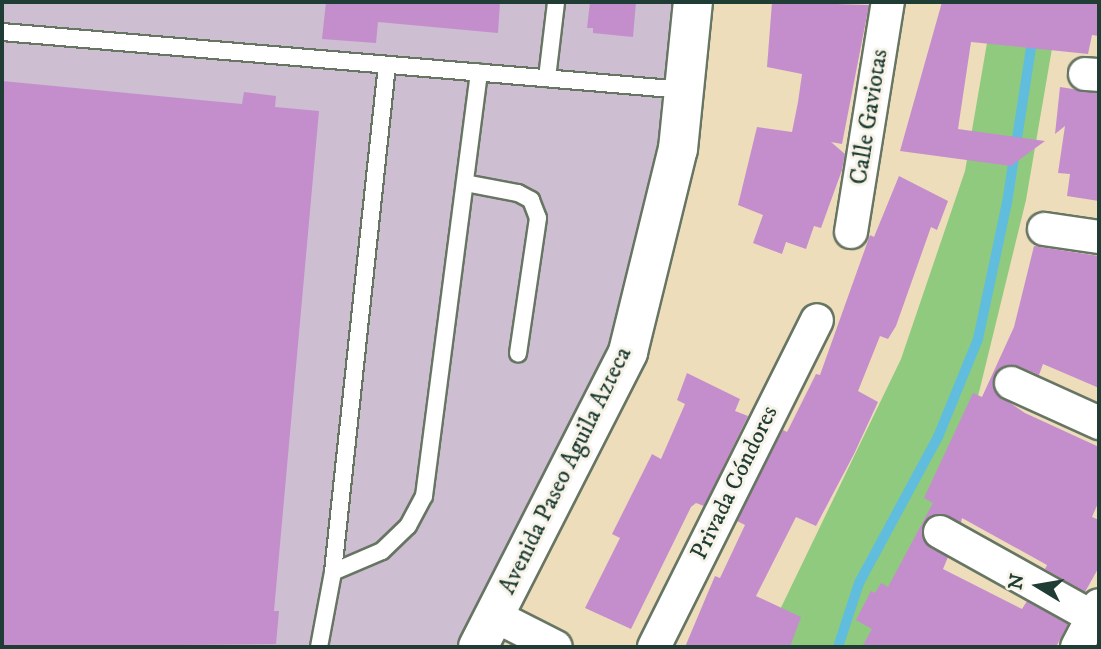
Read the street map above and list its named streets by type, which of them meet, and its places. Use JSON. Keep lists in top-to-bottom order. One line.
{"streets":{"main road":["Avenida Paseo Aguila Azteca"],"street":["Calle Gaviotas","Privada Cóndores"]},"north":"left"}
